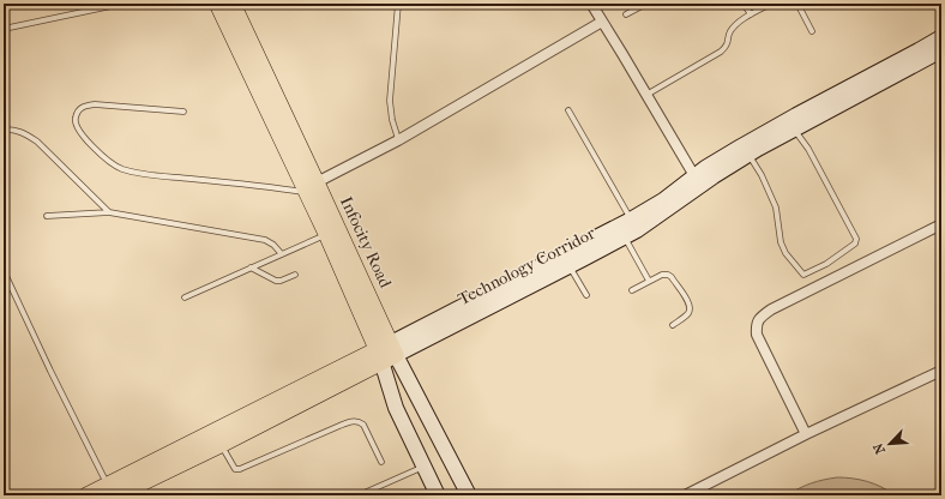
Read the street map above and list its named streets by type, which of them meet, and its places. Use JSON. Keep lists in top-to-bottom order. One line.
{"streets":{"main road":["Infocity Road","Technology Corridor"]},"crossings":[["Infocity Road","Technology Corridor"]],"north":"bottom left"}
